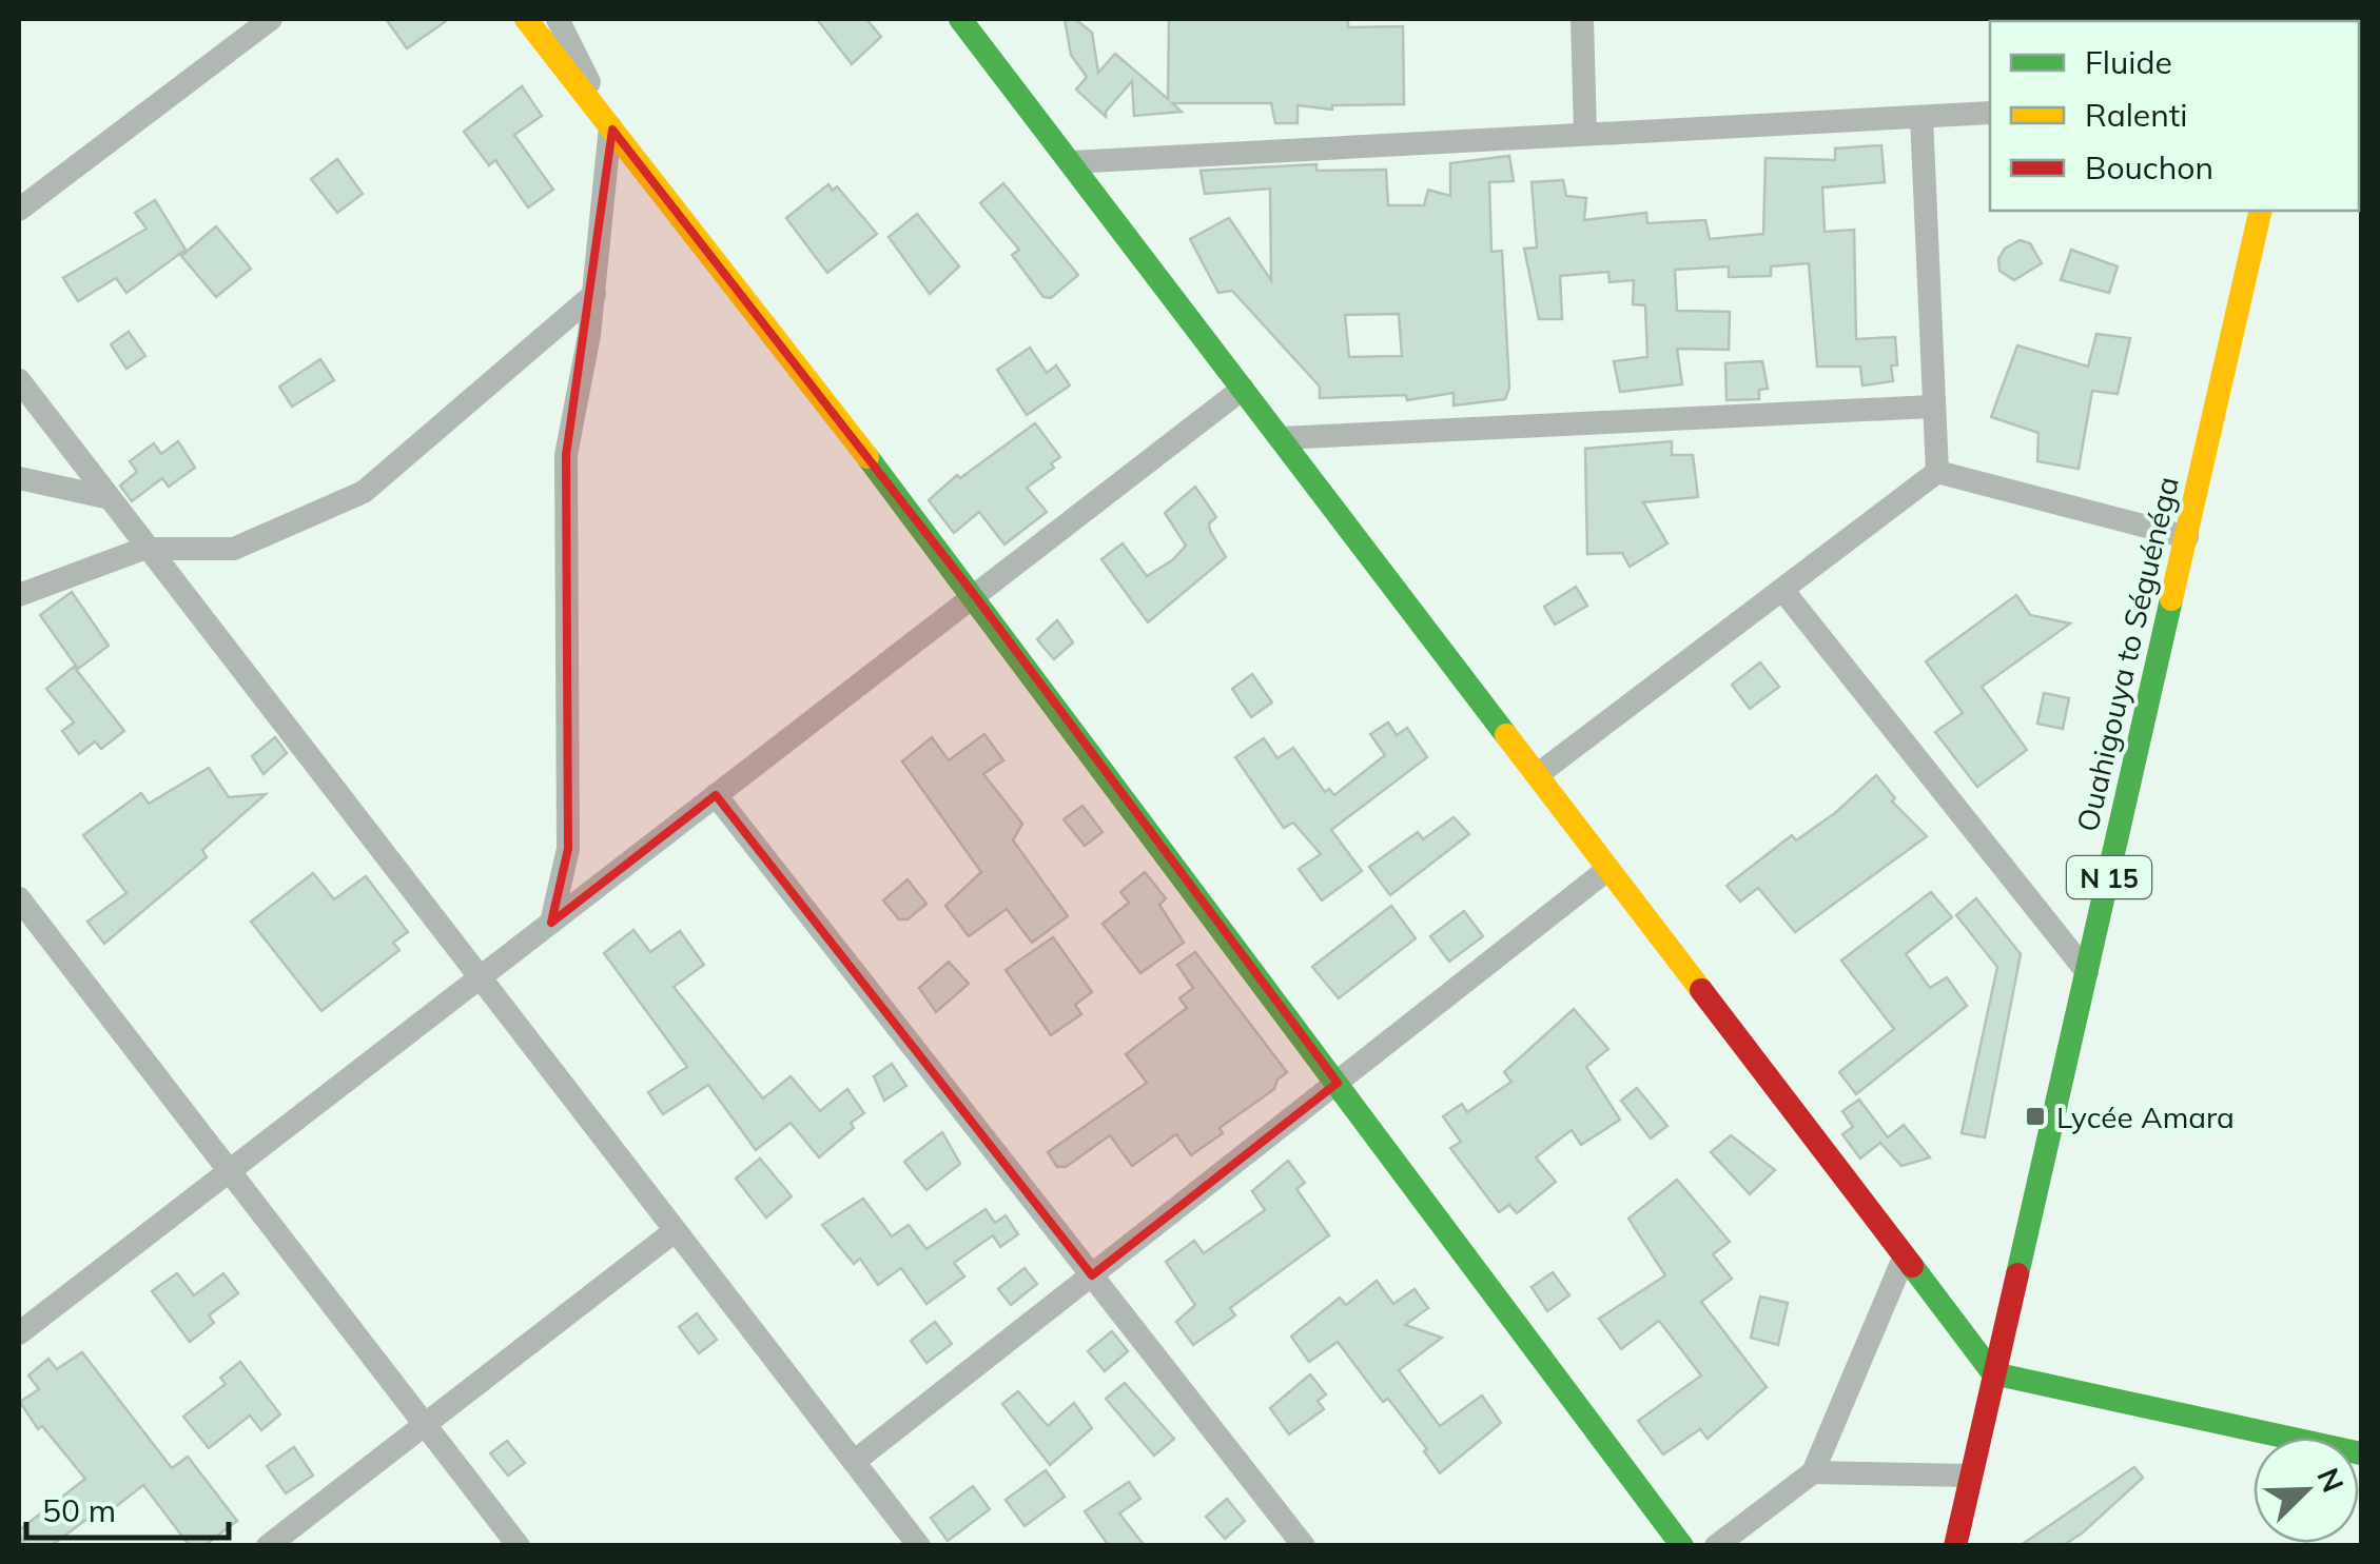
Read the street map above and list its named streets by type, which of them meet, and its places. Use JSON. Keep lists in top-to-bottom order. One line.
{"streets":{"street":["Ouahigouya to Séguénéga","N 15"]},"places":{"transit":["Lycée Amara"]},"legend":["Fluide","Ralenti","Bouchon"],"scale_bar":"50 m","north":"top right"}
